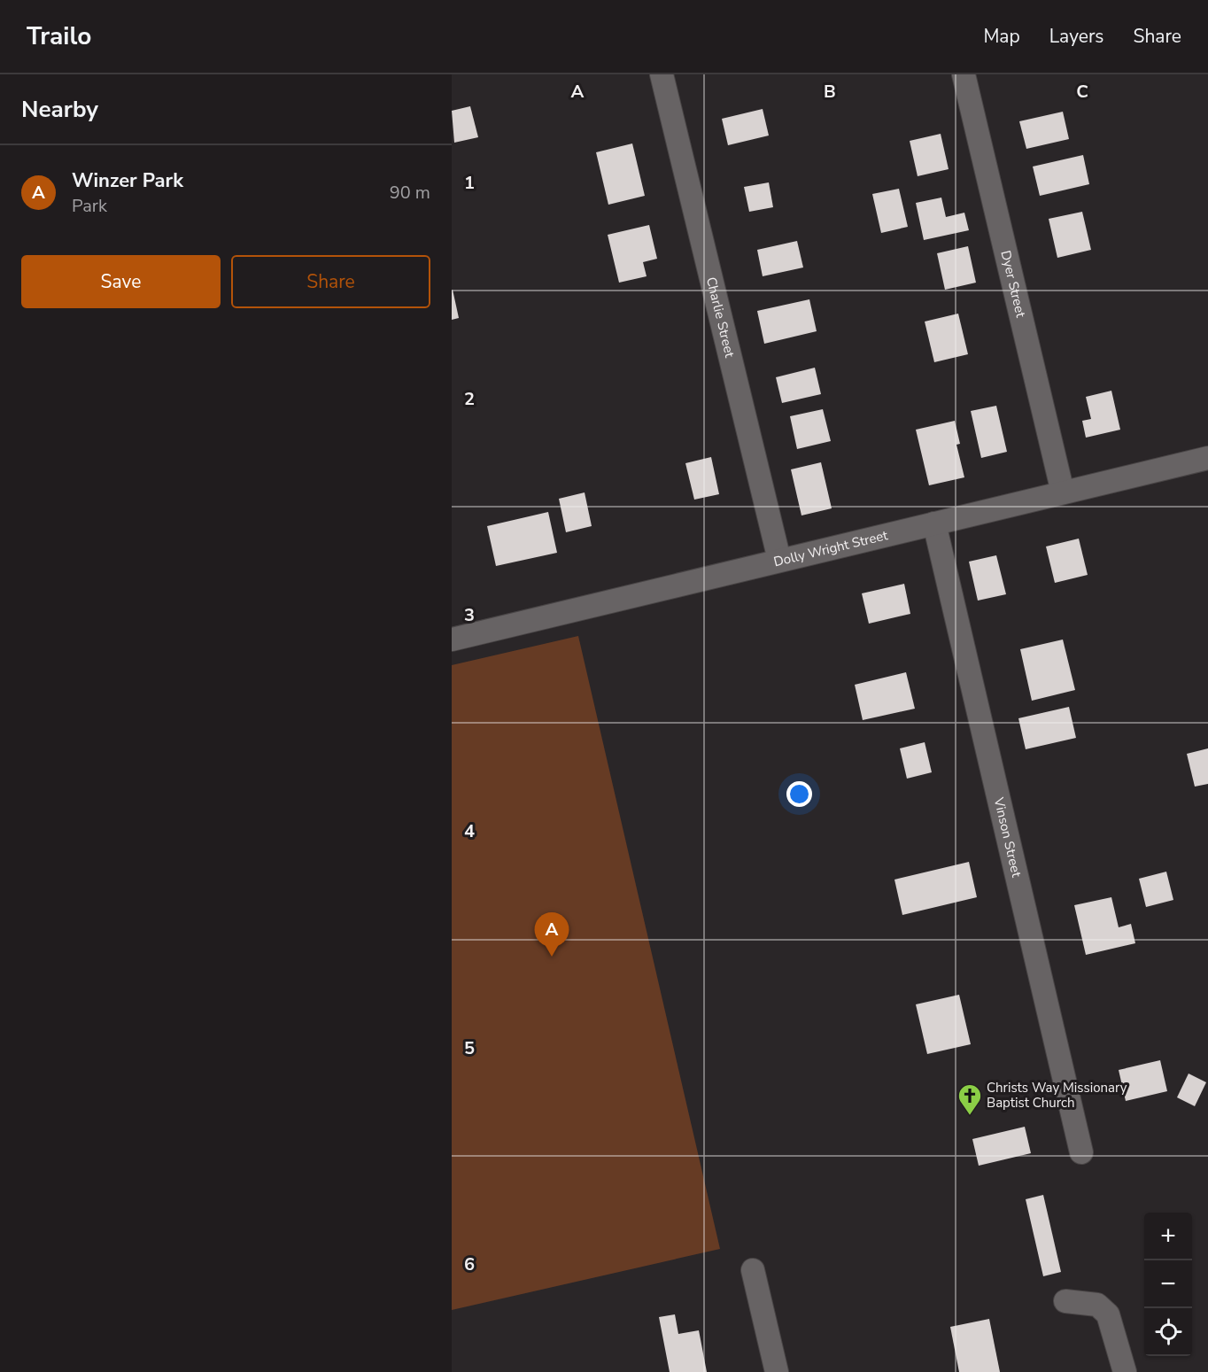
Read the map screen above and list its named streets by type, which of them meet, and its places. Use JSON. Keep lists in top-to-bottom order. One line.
{"streets":{"street":["Dyer Street","Charlie Street","Dolly Wright Street","Vinson Street"]},"crossings":[["Dyer Street","Dolly Wright Street"],["Charlie Street","Dolly Wright Street"],["Dolly Wright Street","Vinson Street"]],"places":{"church":["Christs Way Missionary Baptist Church"]},"page":{"header":"Trailo","nav":["Map","Layers","Share"],"heading":"Nearby","list":[{"mark":"A","name":"Winzer Park","note":"Park","value":"90 m"}],"buttons":["Save","Share"],"pins":"A","map_buttons":["+","−"]},"grid":{"columns":["A","B","C"],"rows":["1","2","3","4","5","6"]}}
